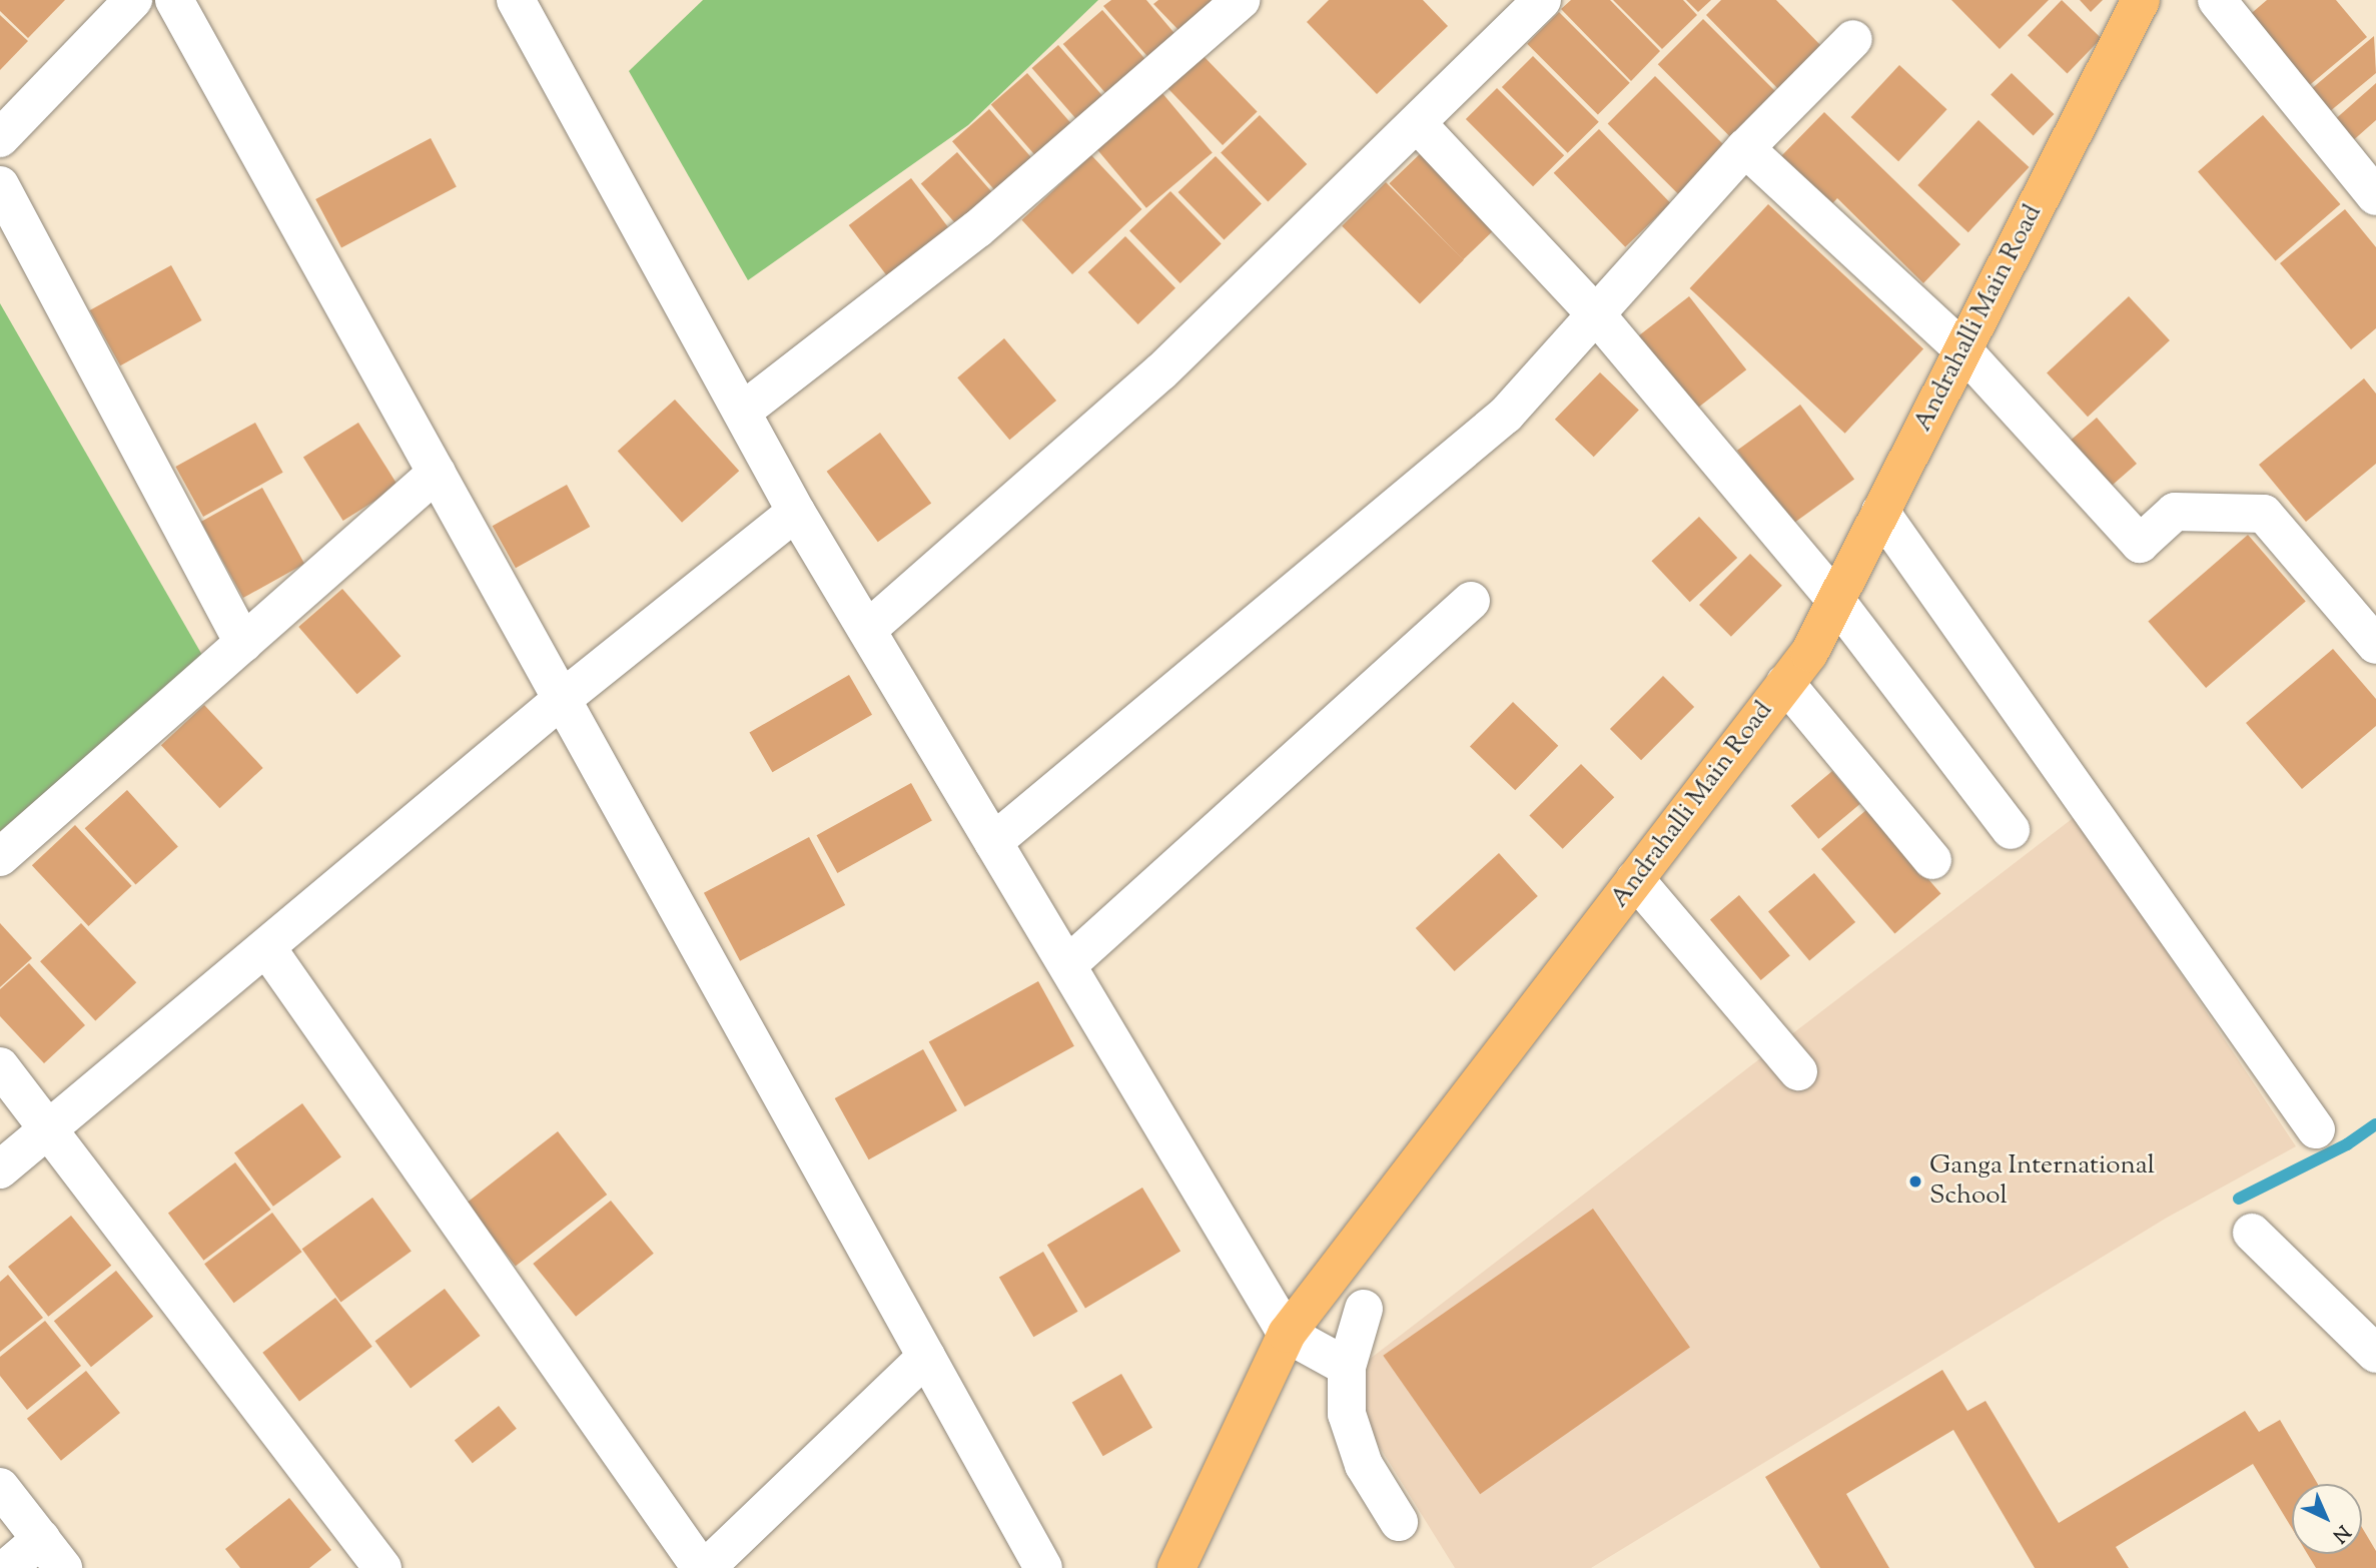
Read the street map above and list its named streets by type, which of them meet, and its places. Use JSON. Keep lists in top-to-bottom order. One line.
{"streets":{"main road":["Andrahalli Main Road"]},"places":["Ganga International School"],"north":"bottom right"}
